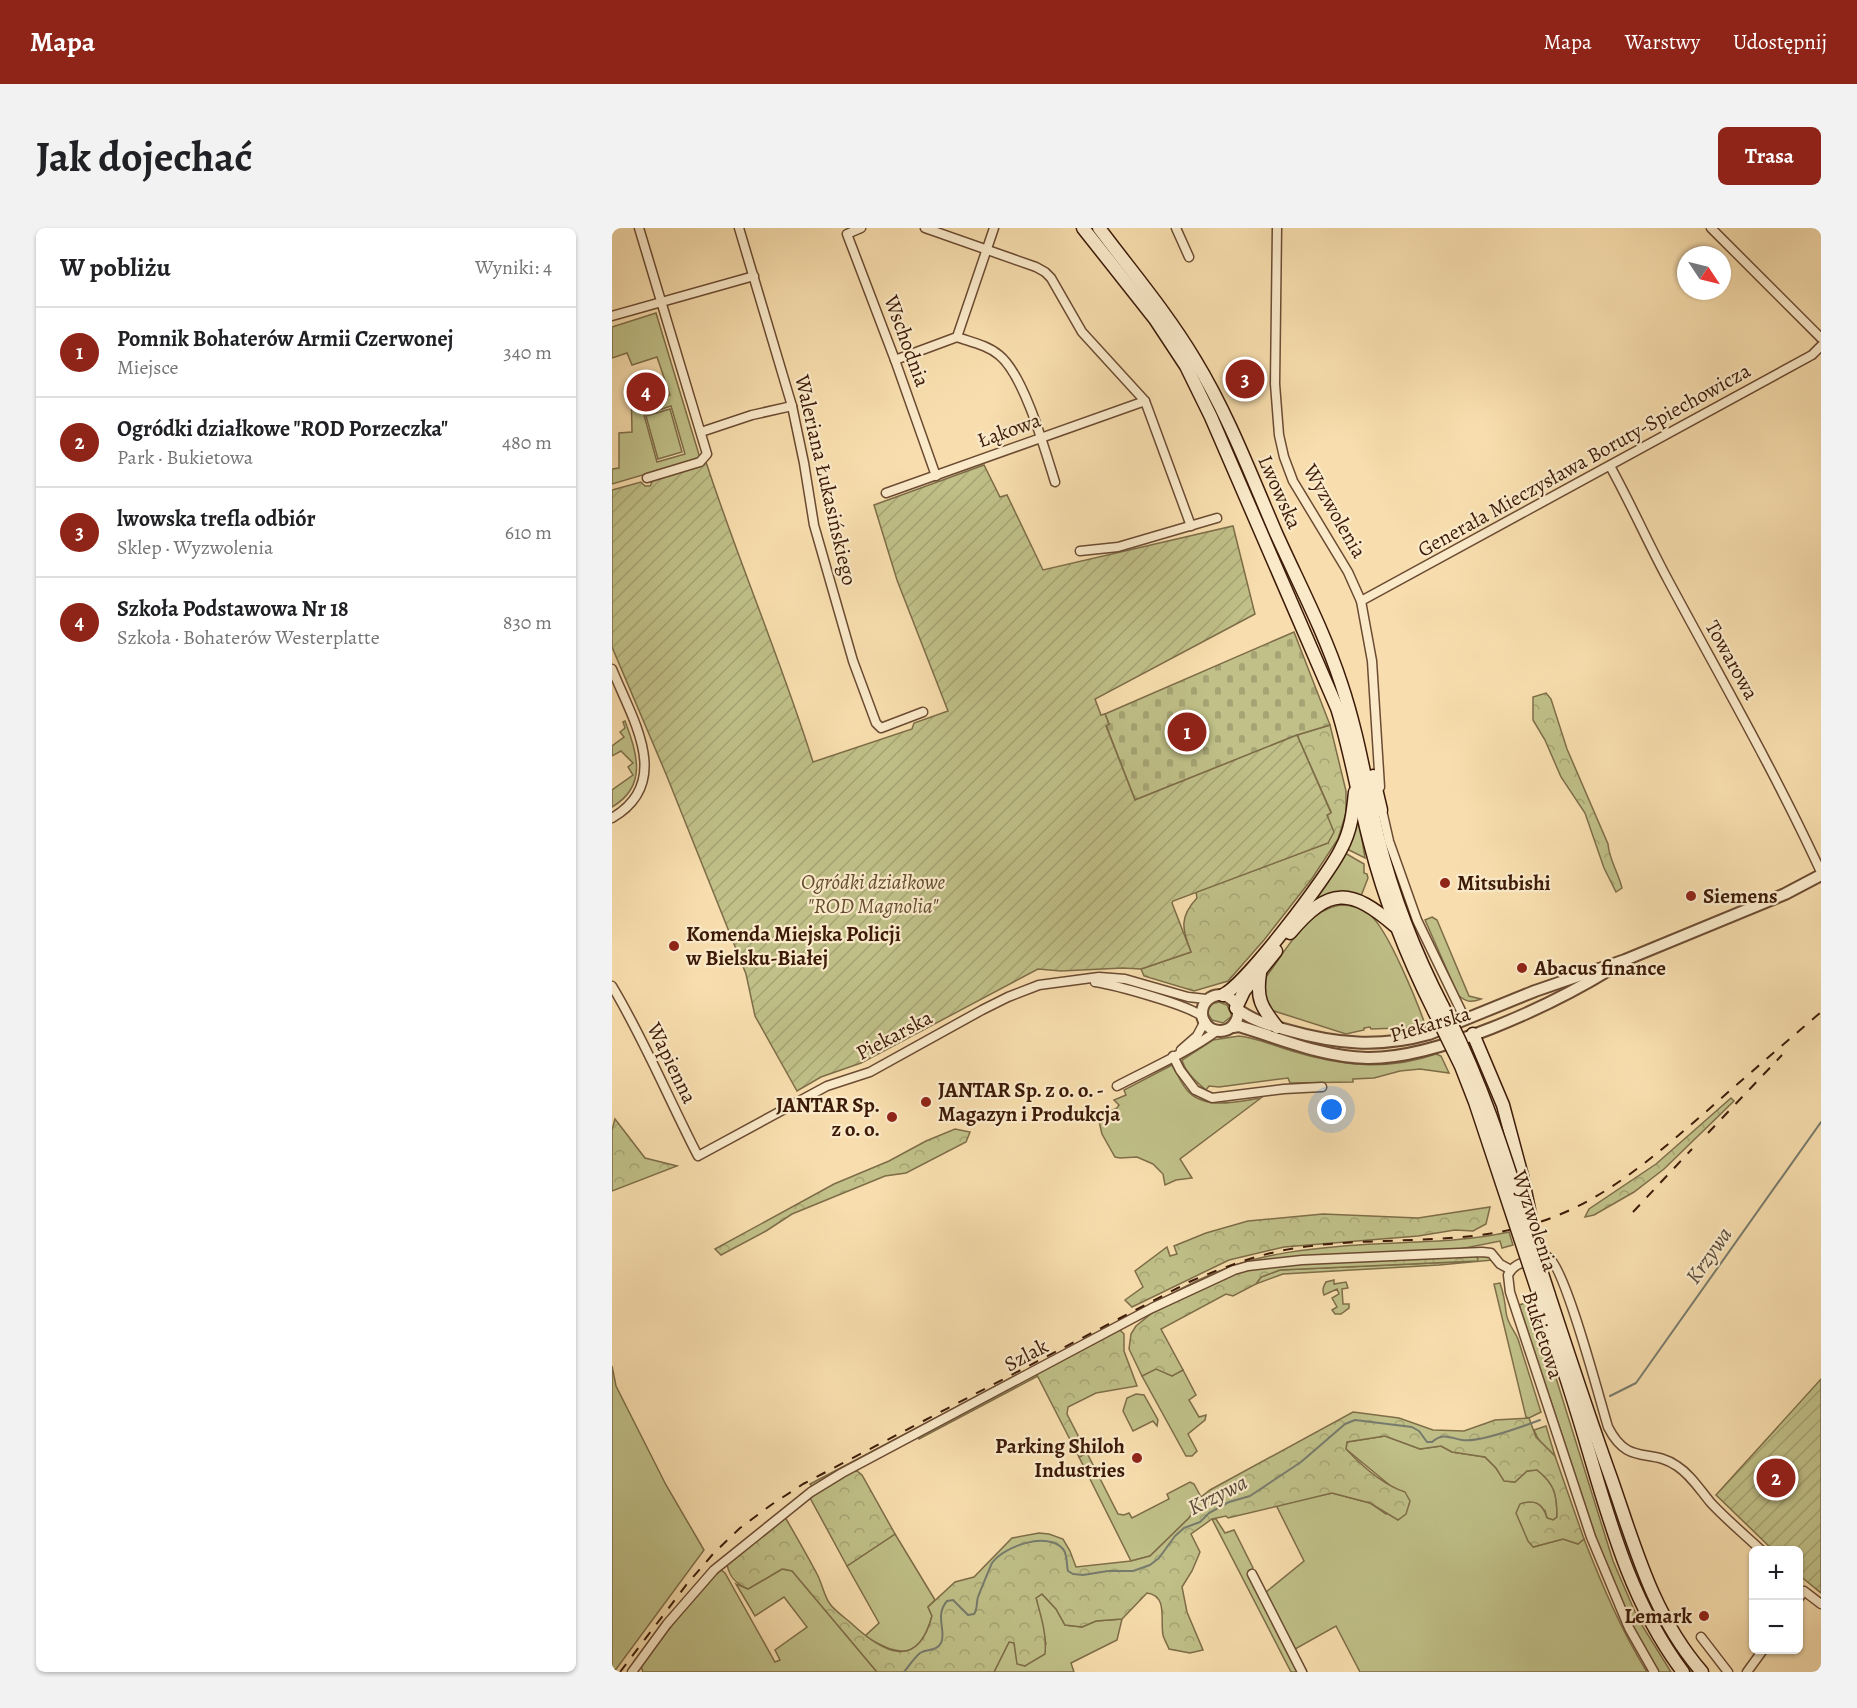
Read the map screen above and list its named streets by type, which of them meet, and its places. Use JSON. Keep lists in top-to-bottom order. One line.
{"streets":{"main road":["Lwowska","Wyzwolenia"],"street":["Wschodnia","Łąkowa","Generała Mieczysława Boruty-Spiechowicza","Waleriana Łukasińskiego","Towarowa","Piekarska","Wapienna","Bukietowa","Szlak"]},"crossings":[["Wschodnia","Łąkowa"],["Generała Mieczysława Boruty-Spiechowicza","Wyzwolenia"],["Generała Mieczysława Boruty-Spiechowicza","Towarowa"],["Lwowska","Wyzwolenia"],["Wyzwolenia","Piekarska"],["Towarowa","Piekarska"],["Piekarska","Wapienna"],["Bukietowa","Szlak"]],"water":["Krzywa"],"parks":["Ogródki działkowe \"ROD Magnolia\""],"places":["Mitsubishi","Siemens","Komenda Miejska Policji w Bielsku-Białej","Abacus finance","JANTAR Sp. z o. o. - Magazyn i Produkcja","JANTAR Sp. z o. o.","Parking Shiloh Industries","Lemark"],"north":"bottom right","page":{"header":"Mapa","nav":["Mapa","Warstwy","Udostępnij"],"buttons":"Trasa","title":"Jak dojechać","heading":["W pobliżu","Wyniki: 4"],"list":[{"mark":"1","name":"Pomnik Bohaterów Armii Czerwonej","note":"Miejsce","value":"340 m"},{"mark":"2","name":"Ogródki działkowe \"ROD Porzeczka\"","note":"Park · Bukietowa","value":"480 m"},{"mark":"3","name":"lwowska trefla odbiór","note":"Sklep · Wyzwolenia","value":"610 m"},{"mark":"4","name":"Szkoła Podstawowa Nr 18","note":"Szkoła · Bohaterów Westerplatte","value":"830 m"}],"pins":["3","4","1","2"],"map_buttons":["+","−"]}}
